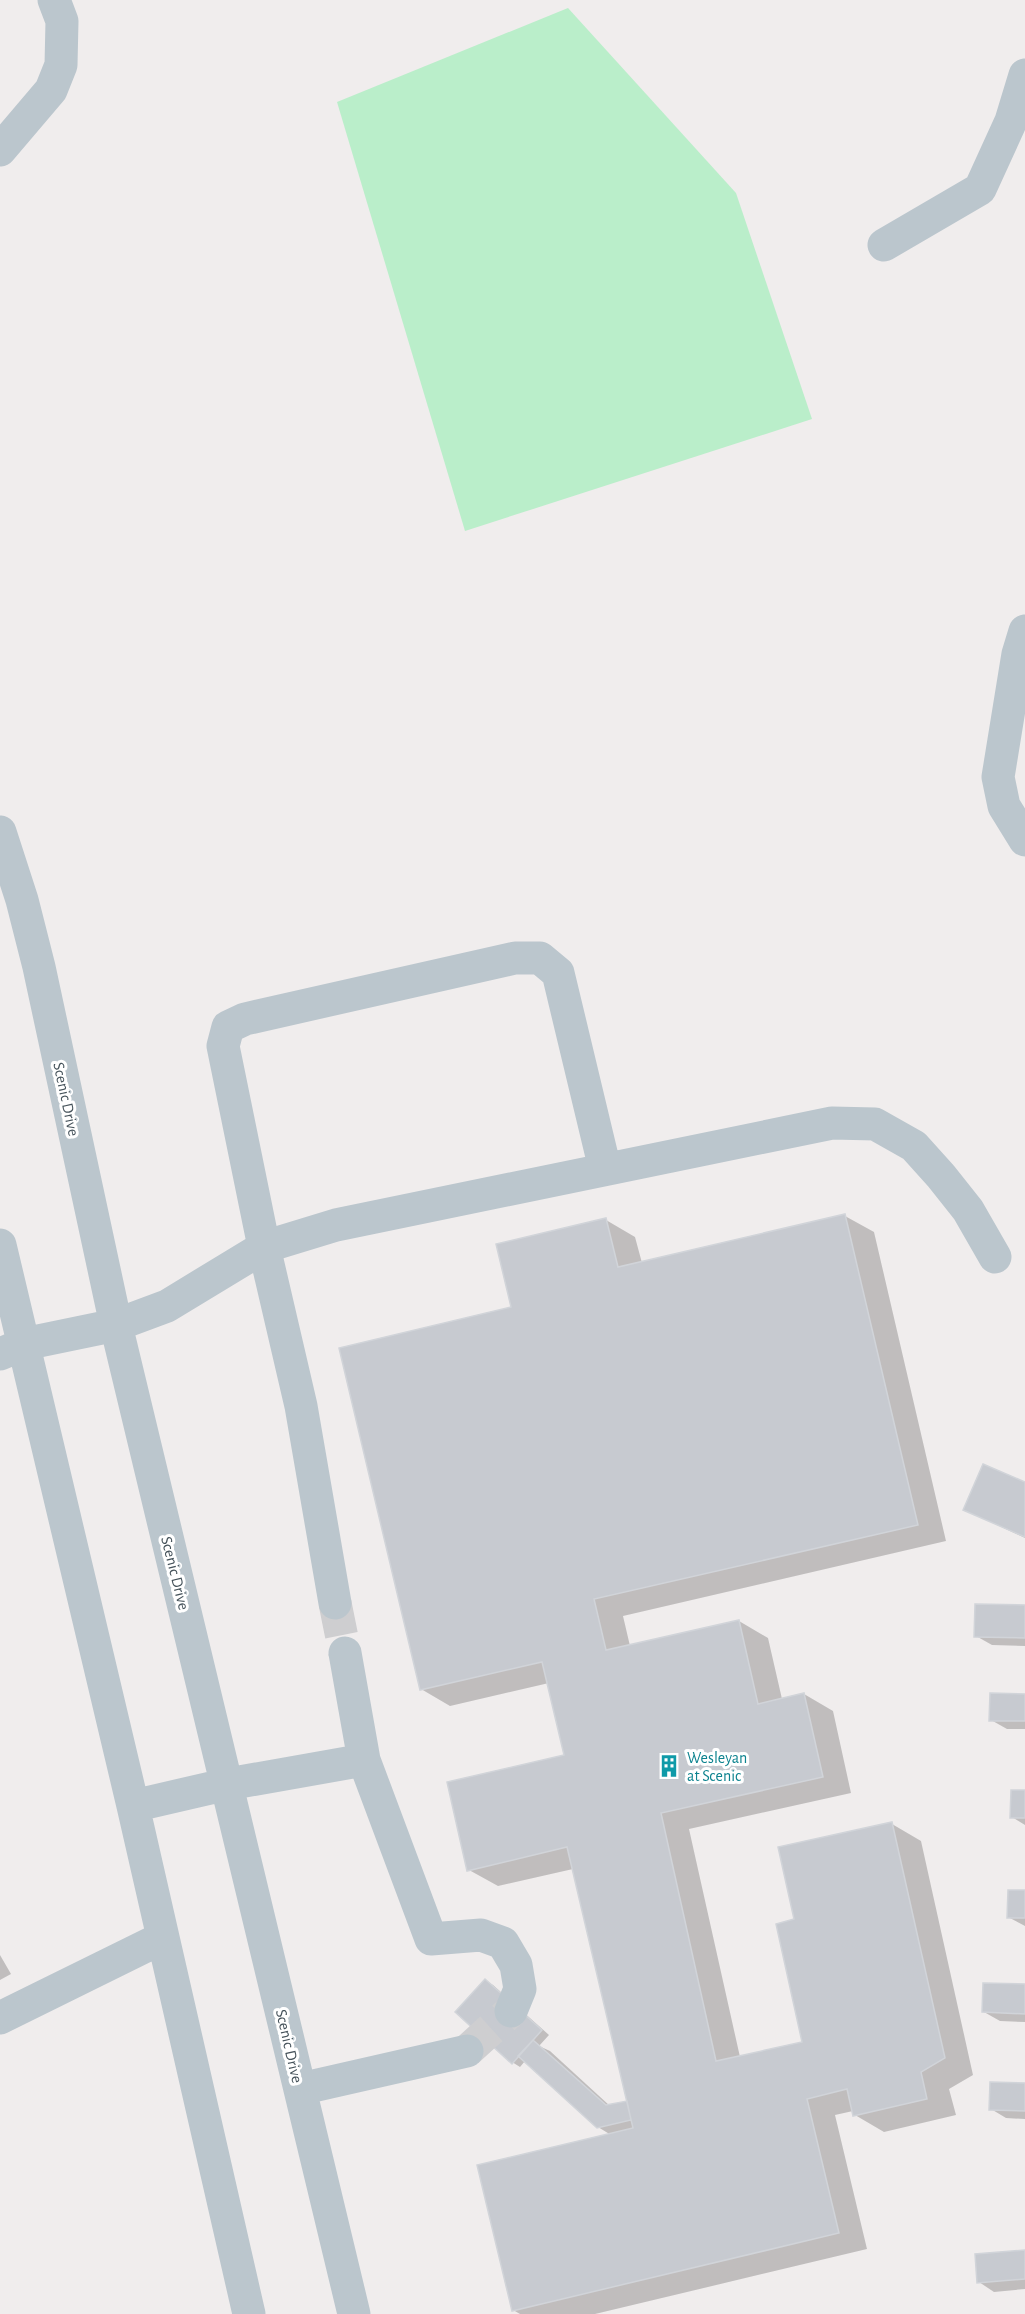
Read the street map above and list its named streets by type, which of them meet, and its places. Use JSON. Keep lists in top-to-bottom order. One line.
{"streets":{"street":["Scenic Drive"]},"places":{"building":["Wesleyan at Scenic"]}}
